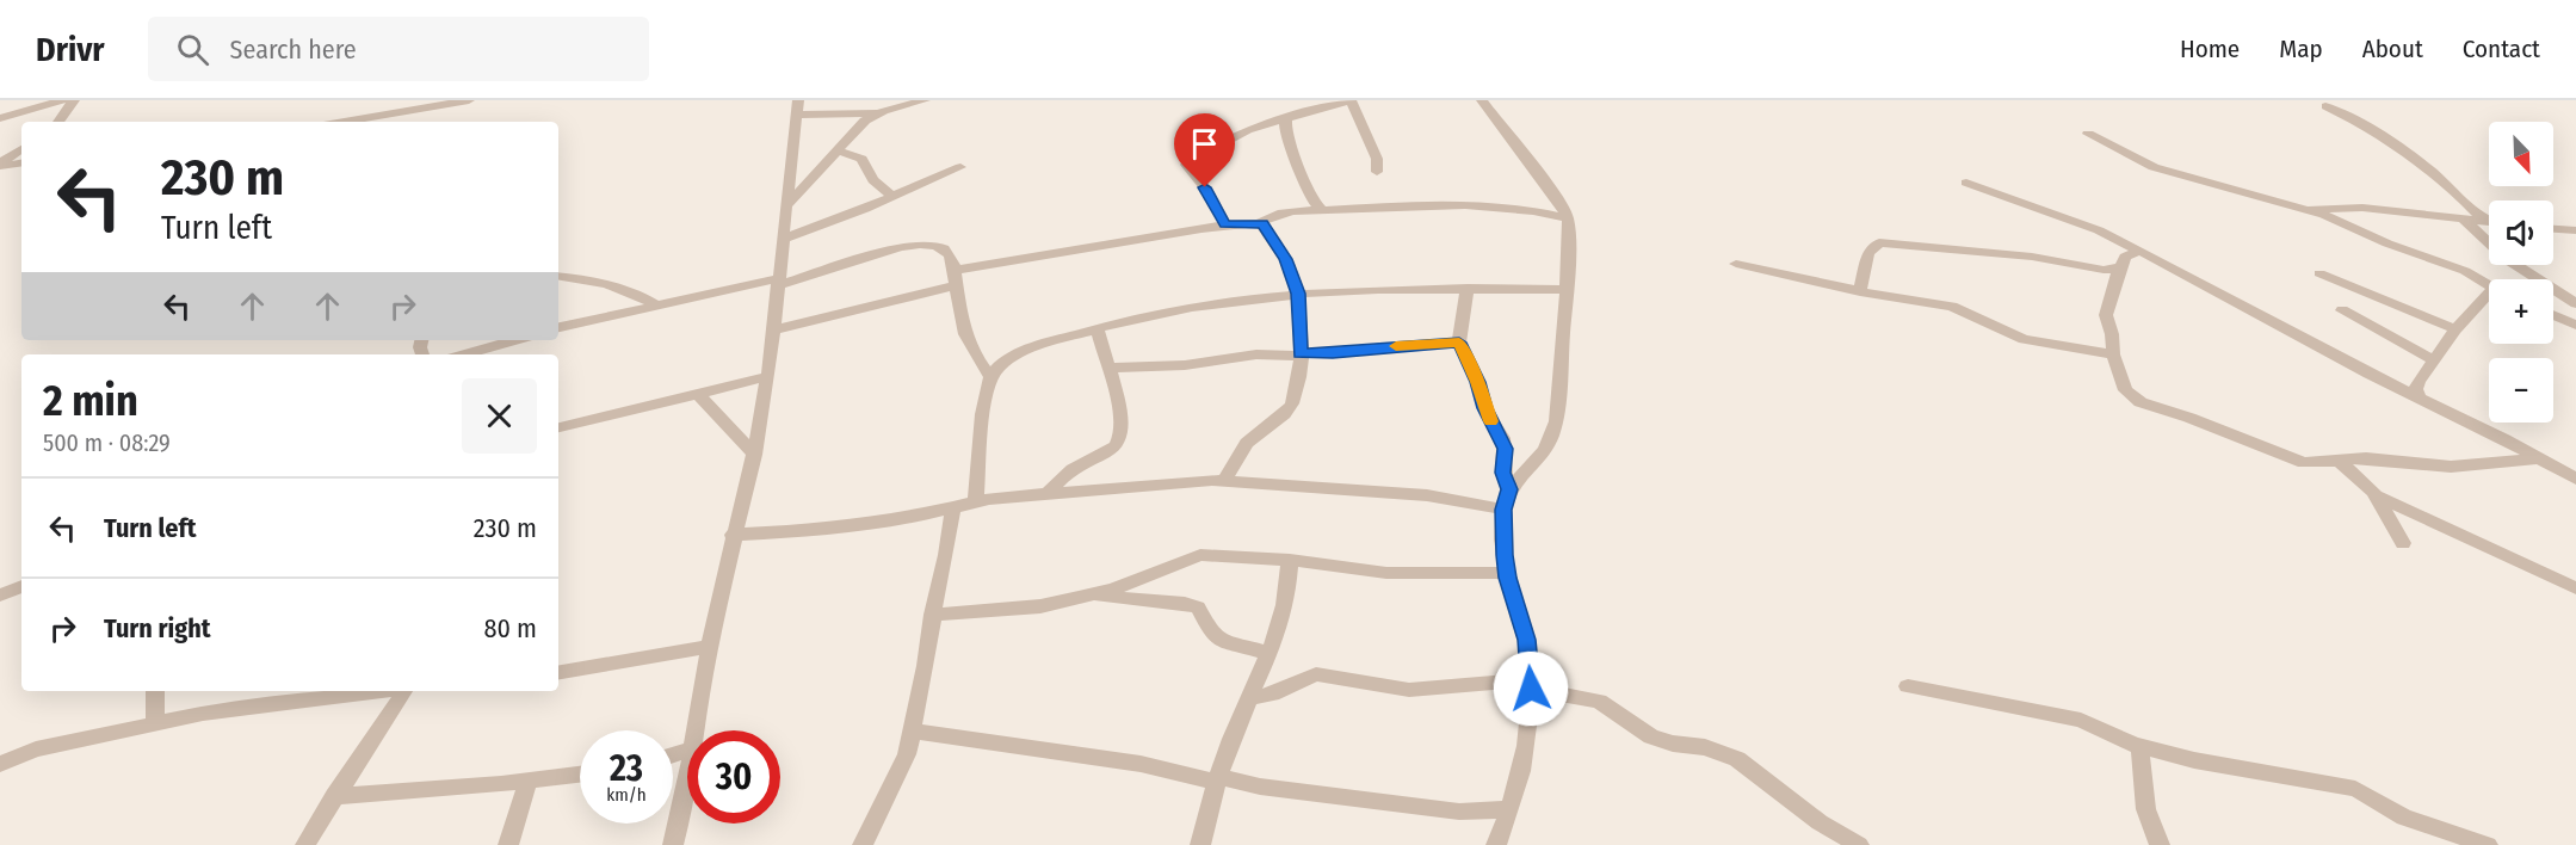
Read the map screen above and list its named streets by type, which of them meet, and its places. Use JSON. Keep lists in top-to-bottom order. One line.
{"north":"bottom right","page":{"header":"Drivr","search":"Search here","nav":["Home","Map","About","Contact"],"map_buttons":["+","−"],"turn":["230 m","Turn left"],"heading":["2 min","500 m · 08:29"],"list":[{"name":"Turn left","value":"230 m"},{"name":"Turn right","value":"80 m"}],"speed":"23 km/h","limit":"30"}}
